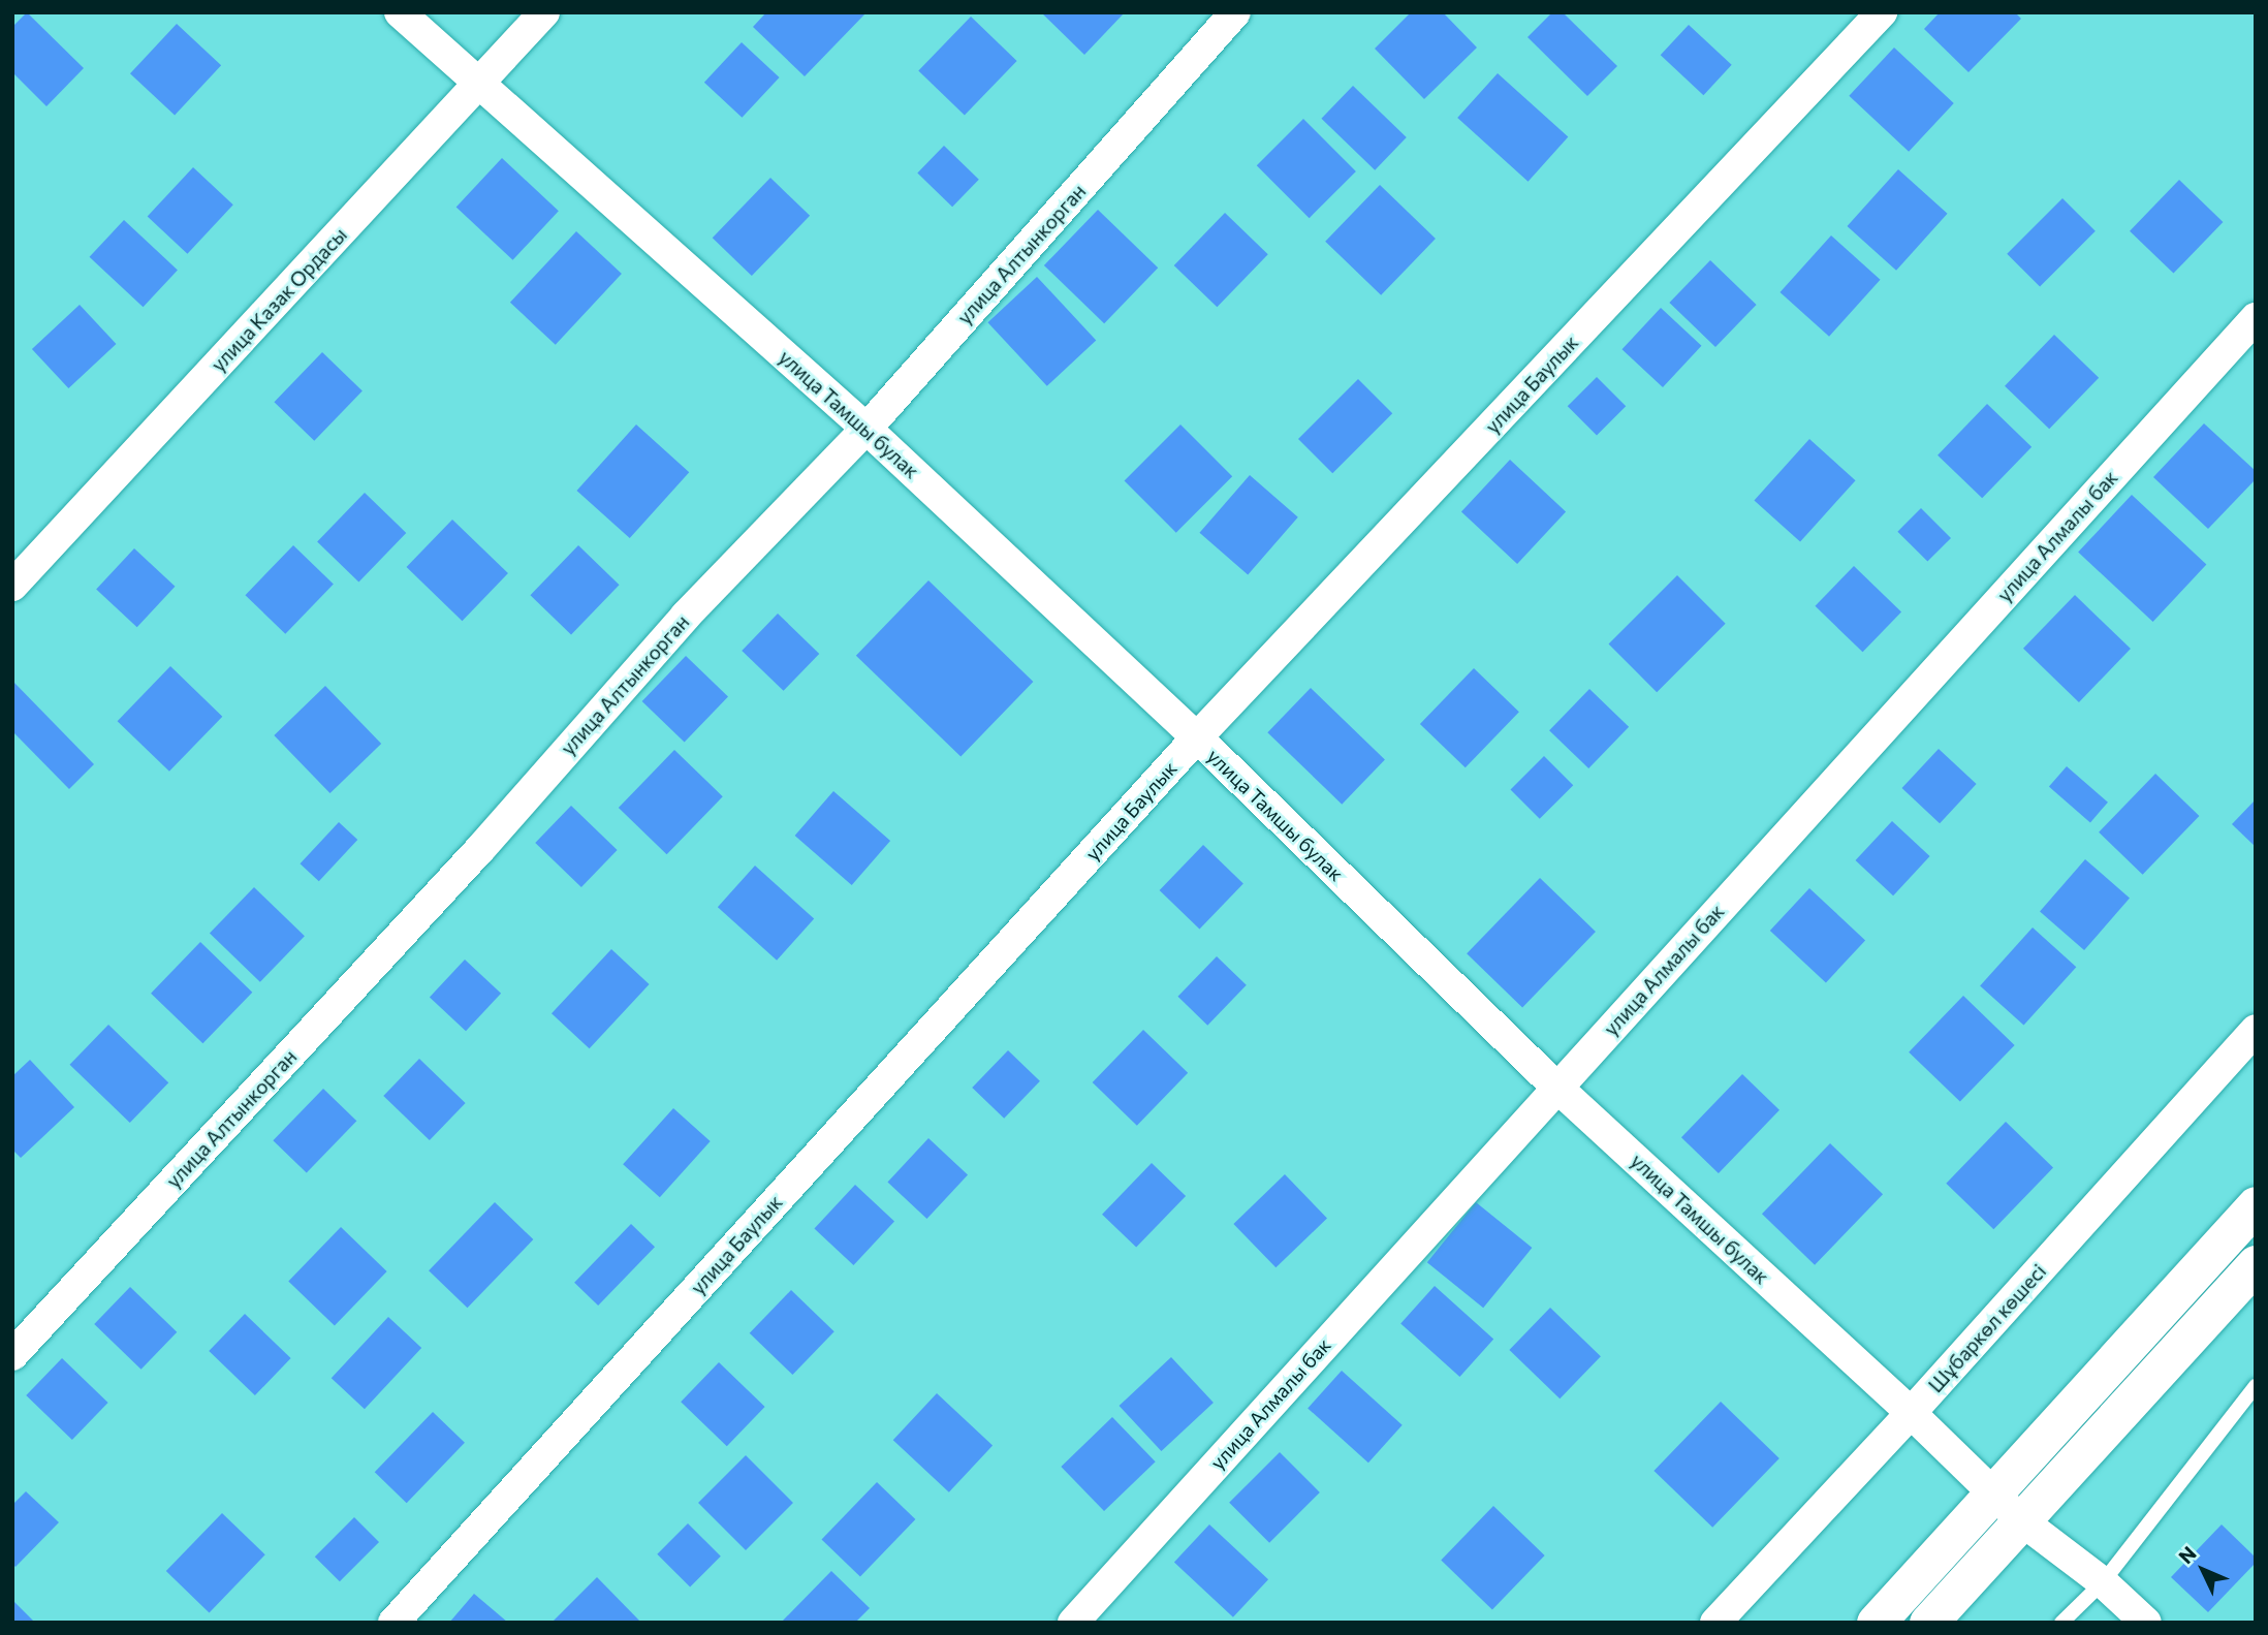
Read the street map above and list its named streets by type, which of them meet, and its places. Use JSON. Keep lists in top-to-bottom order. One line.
{"streets":{"street":["улица Алтынкорган","улица Казак Ордасы","улица Баулык","улица Тамшы булак","улица Алмалы бак","Шұбаркөл көшесі"]},"crossings":[["улица Алтынкорган","улица Тамшы булак"],["улица Казак Ордасы","улица Тамшы булак"],["улица Баулык","улица Тамшы булак"],["улица Тамшы булак","улица Алмалы бак"],["улица Тамшы булак","Шұбаркөл көшесі"]],"north":"top left"}
